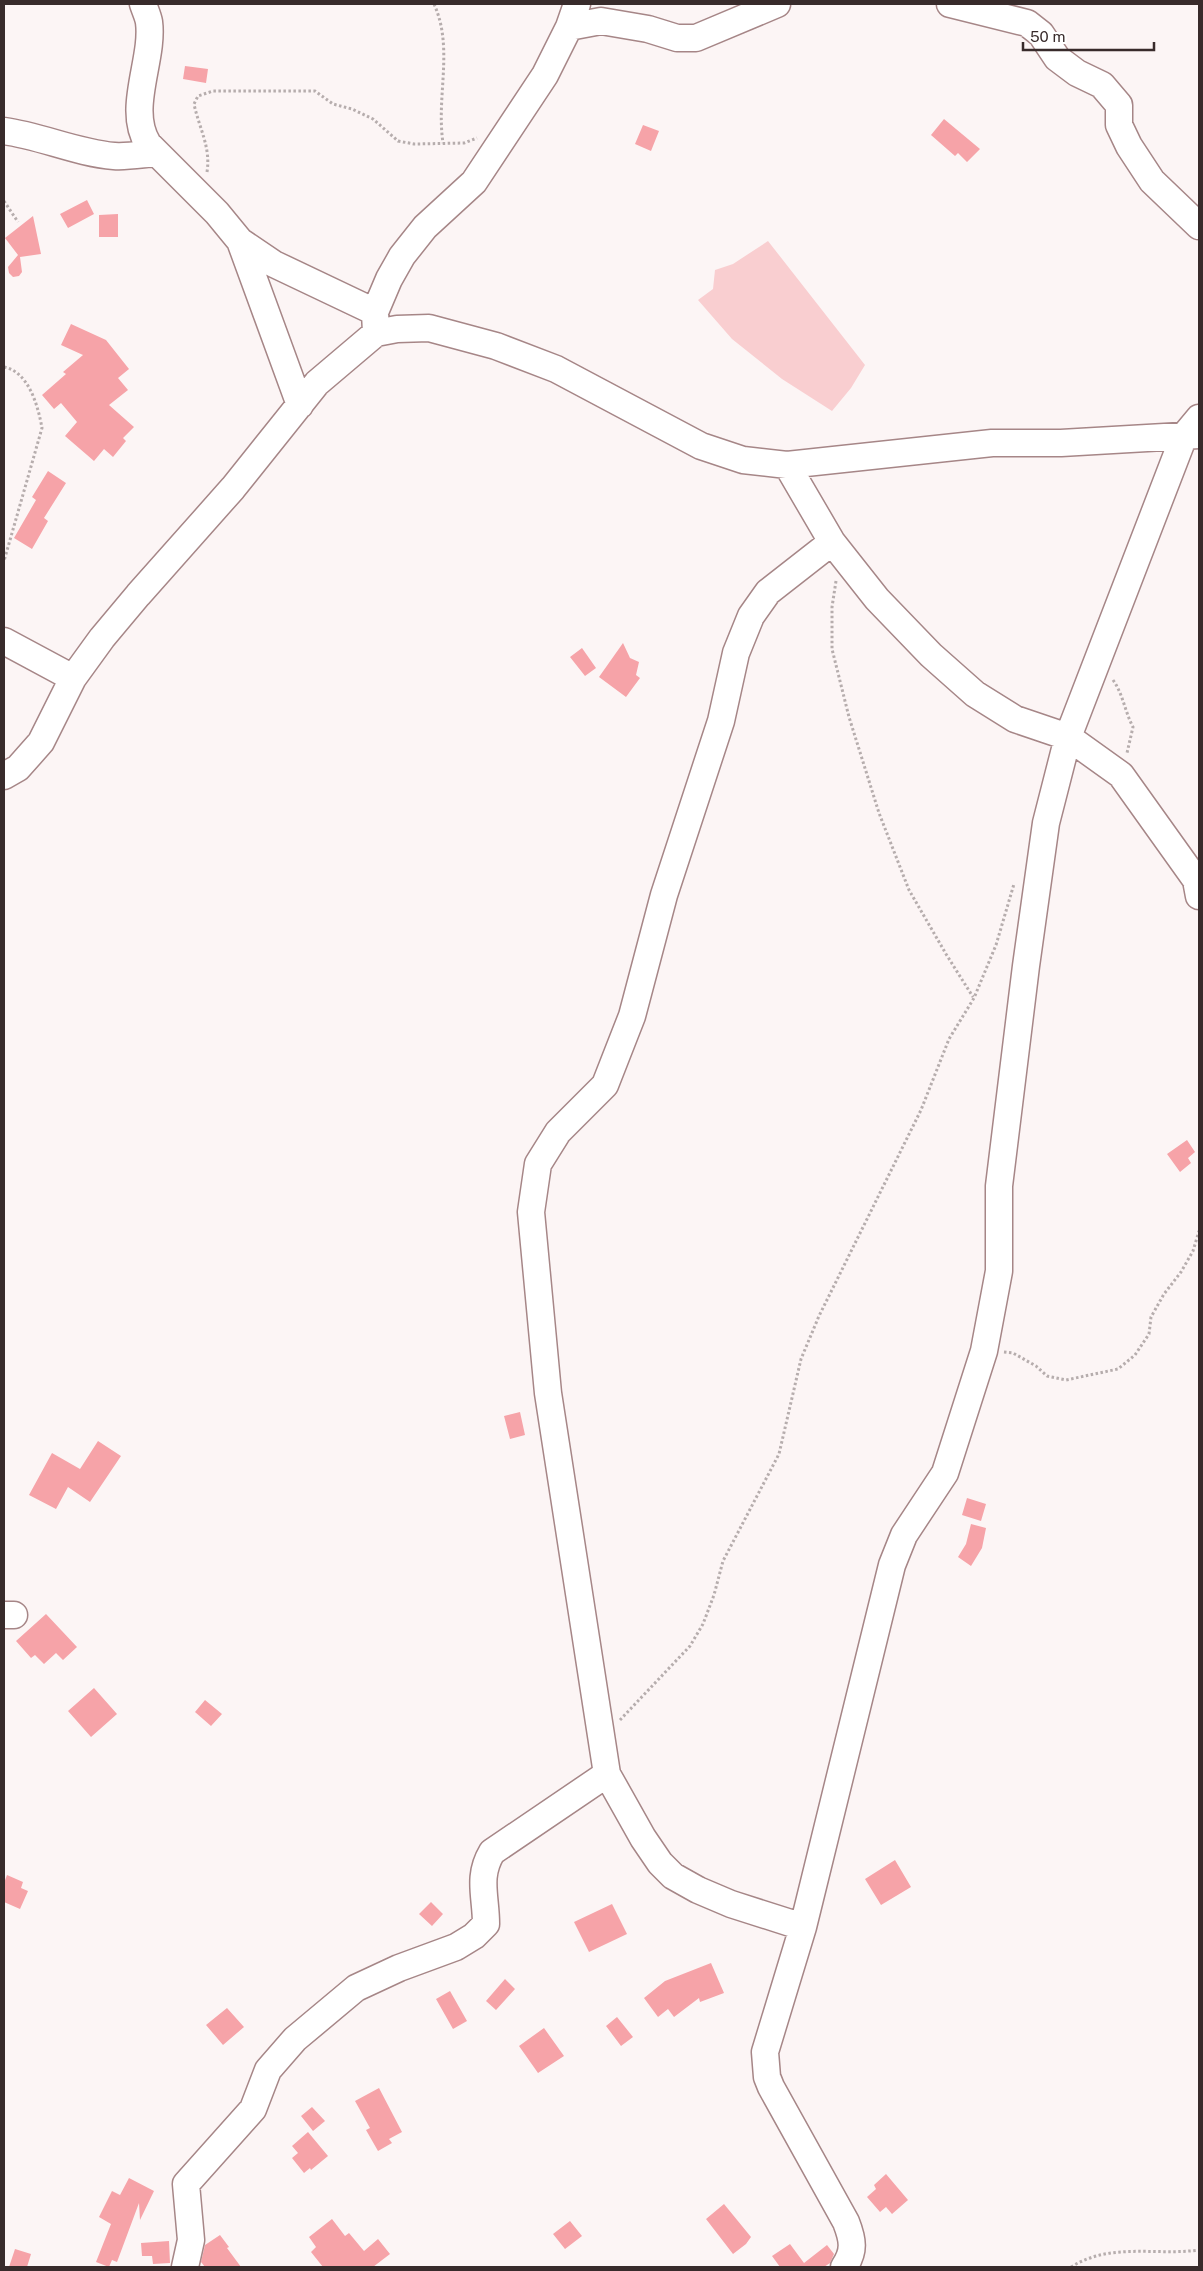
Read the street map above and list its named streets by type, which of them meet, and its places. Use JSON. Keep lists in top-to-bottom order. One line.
{"scale_bar":"50 m"}
